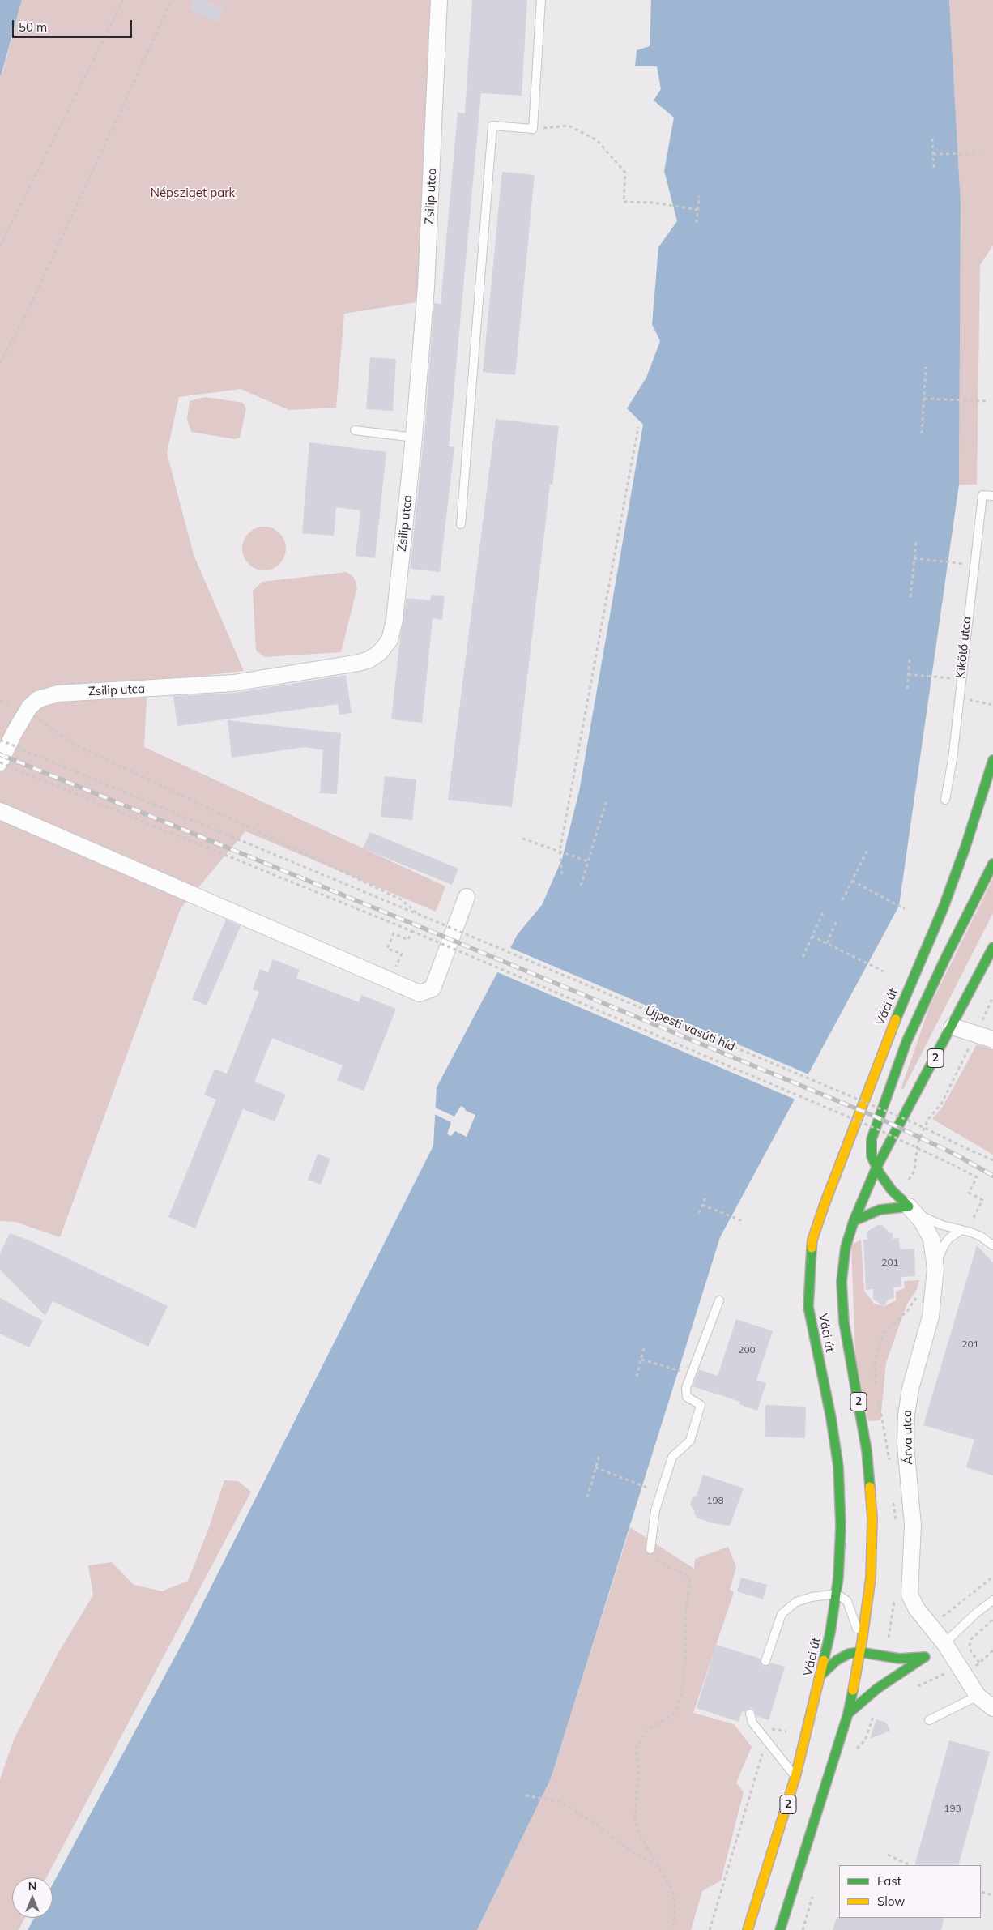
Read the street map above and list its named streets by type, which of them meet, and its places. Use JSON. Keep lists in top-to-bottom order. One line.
{"streets":{"main road":["Váci út","2"],"street":["Zsilip utca","Árva utca"],"lane":["Kikötő utca"],"path":["Újpesti vasúti híd"]},"crossings":[["Zsilip utca","Újpesti vasúti híd"]],"parks":["Népsziget park"],"house_numbers":["201","201","200","198","193"],"legend":["Fast","Slow"],"scale_bar":"50 m","north":"top"}
